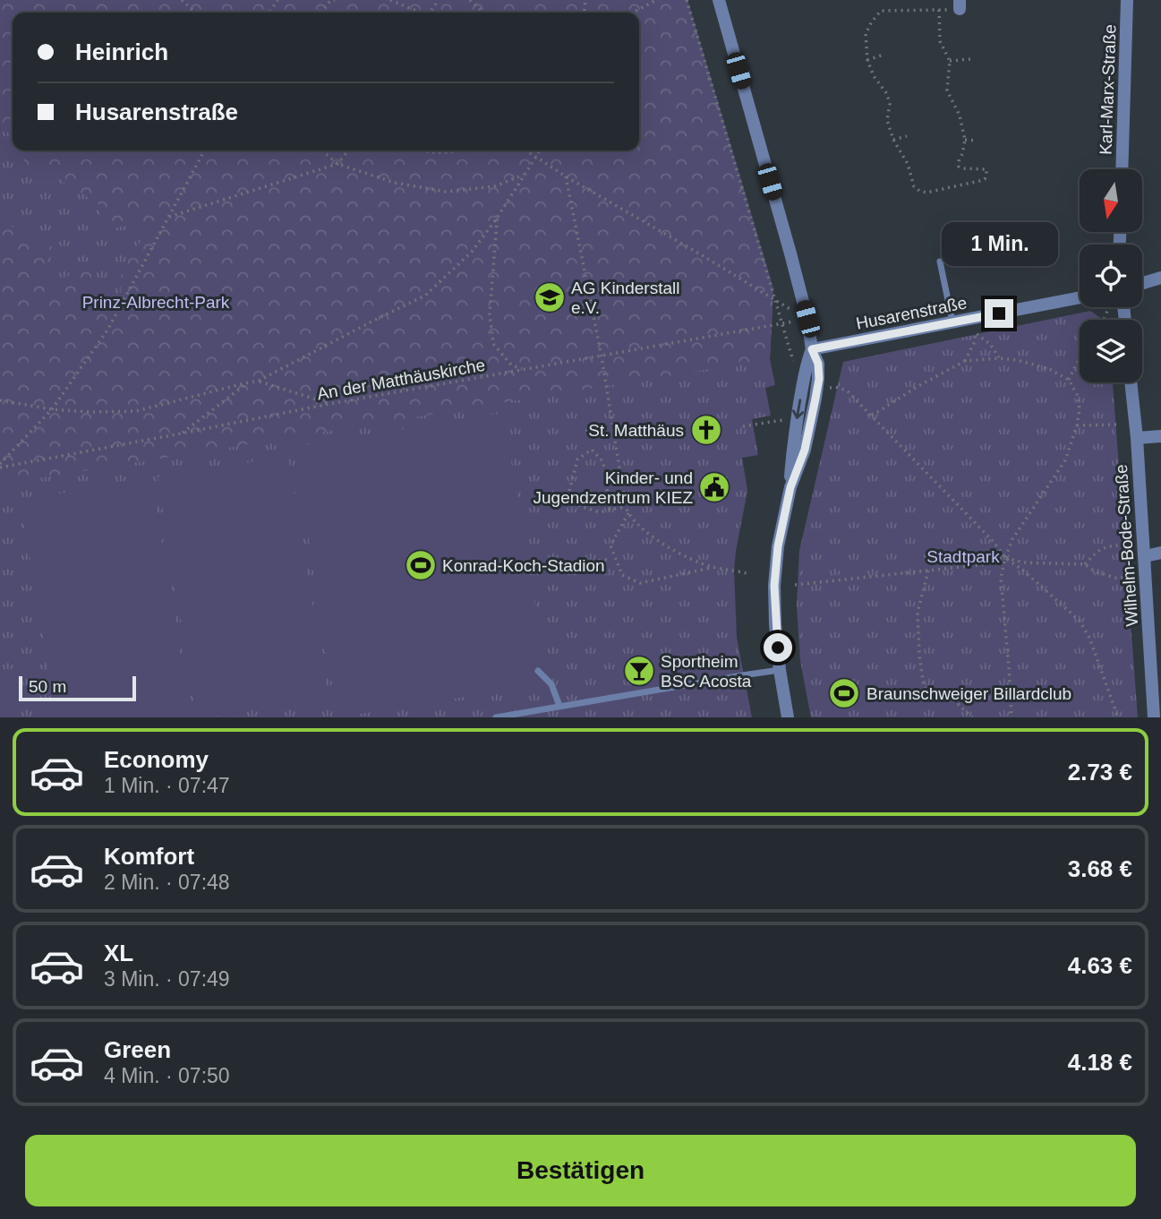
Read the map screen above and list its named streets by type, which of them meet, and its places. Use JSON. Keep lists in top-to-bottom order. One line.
{"streets":{"street":["Karl-Marx-Straße","Husarenstraße","Wilhelm-Bode-Straße"],"path":["An der Matthäuskirche"]},"parks":["Prinz-Albrecht-Park","Stadtpark"],"places":{"school or university":["AG Kinderstall e.V."],"church":["St. Matthäus"],"public building":["Kinder- und Jugendzentrum KIEZ"],"sports":["Konrad-Koch-Stadion","Braunschweiger Billardclub"],"bar":["Sportheim BSC Acosta"]},"scale_bar":"50 m","north":"bottom","page":{"banner":["Heinrich","Husarenstraße"],"bubble":"1 Min.","scale":"50 m","list":[{"name":"Economy","note":"1 Min. · 07:47","value":"2.73 €"},{"name":"Komfort","note":"2 Min. · 07:48","value":"3.68 €"},{"name":"XL","note":"3 Min. · 07:49","value":"4.63 €"},{"name":"Green","note":"4 Min. · 07:50","value":"4.18 €"}],"buttons":"Bestätigen"}}
